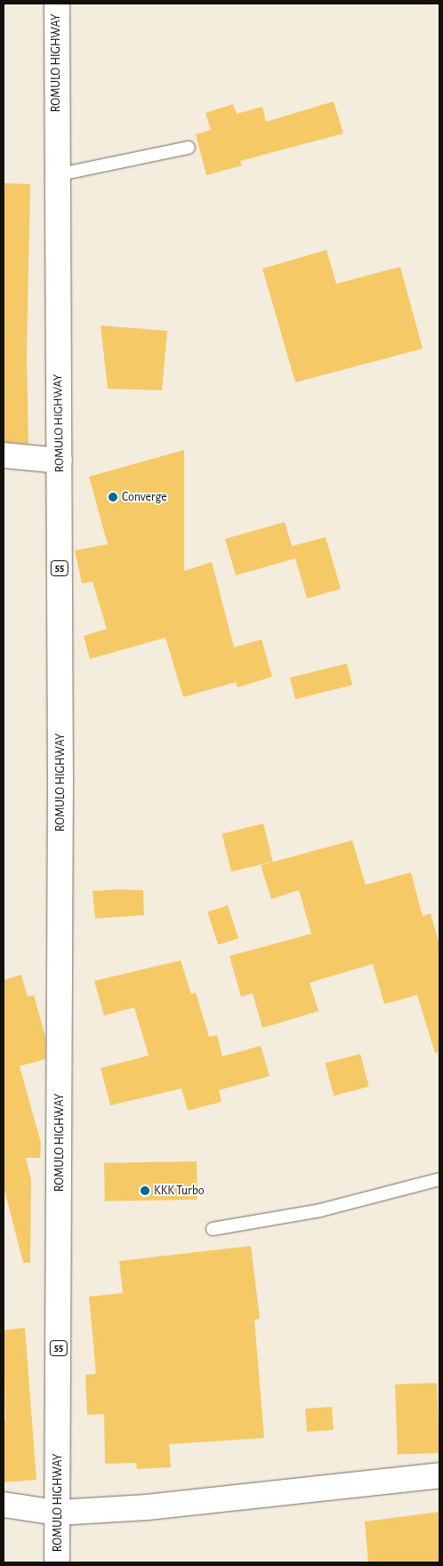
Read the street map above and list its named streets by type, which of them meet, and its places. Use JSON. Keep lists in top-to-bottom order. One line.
{"streets":{"main road":["ROMULO HIGHWAY","55"]},"places":["Converge","KKK Turbo"]}
